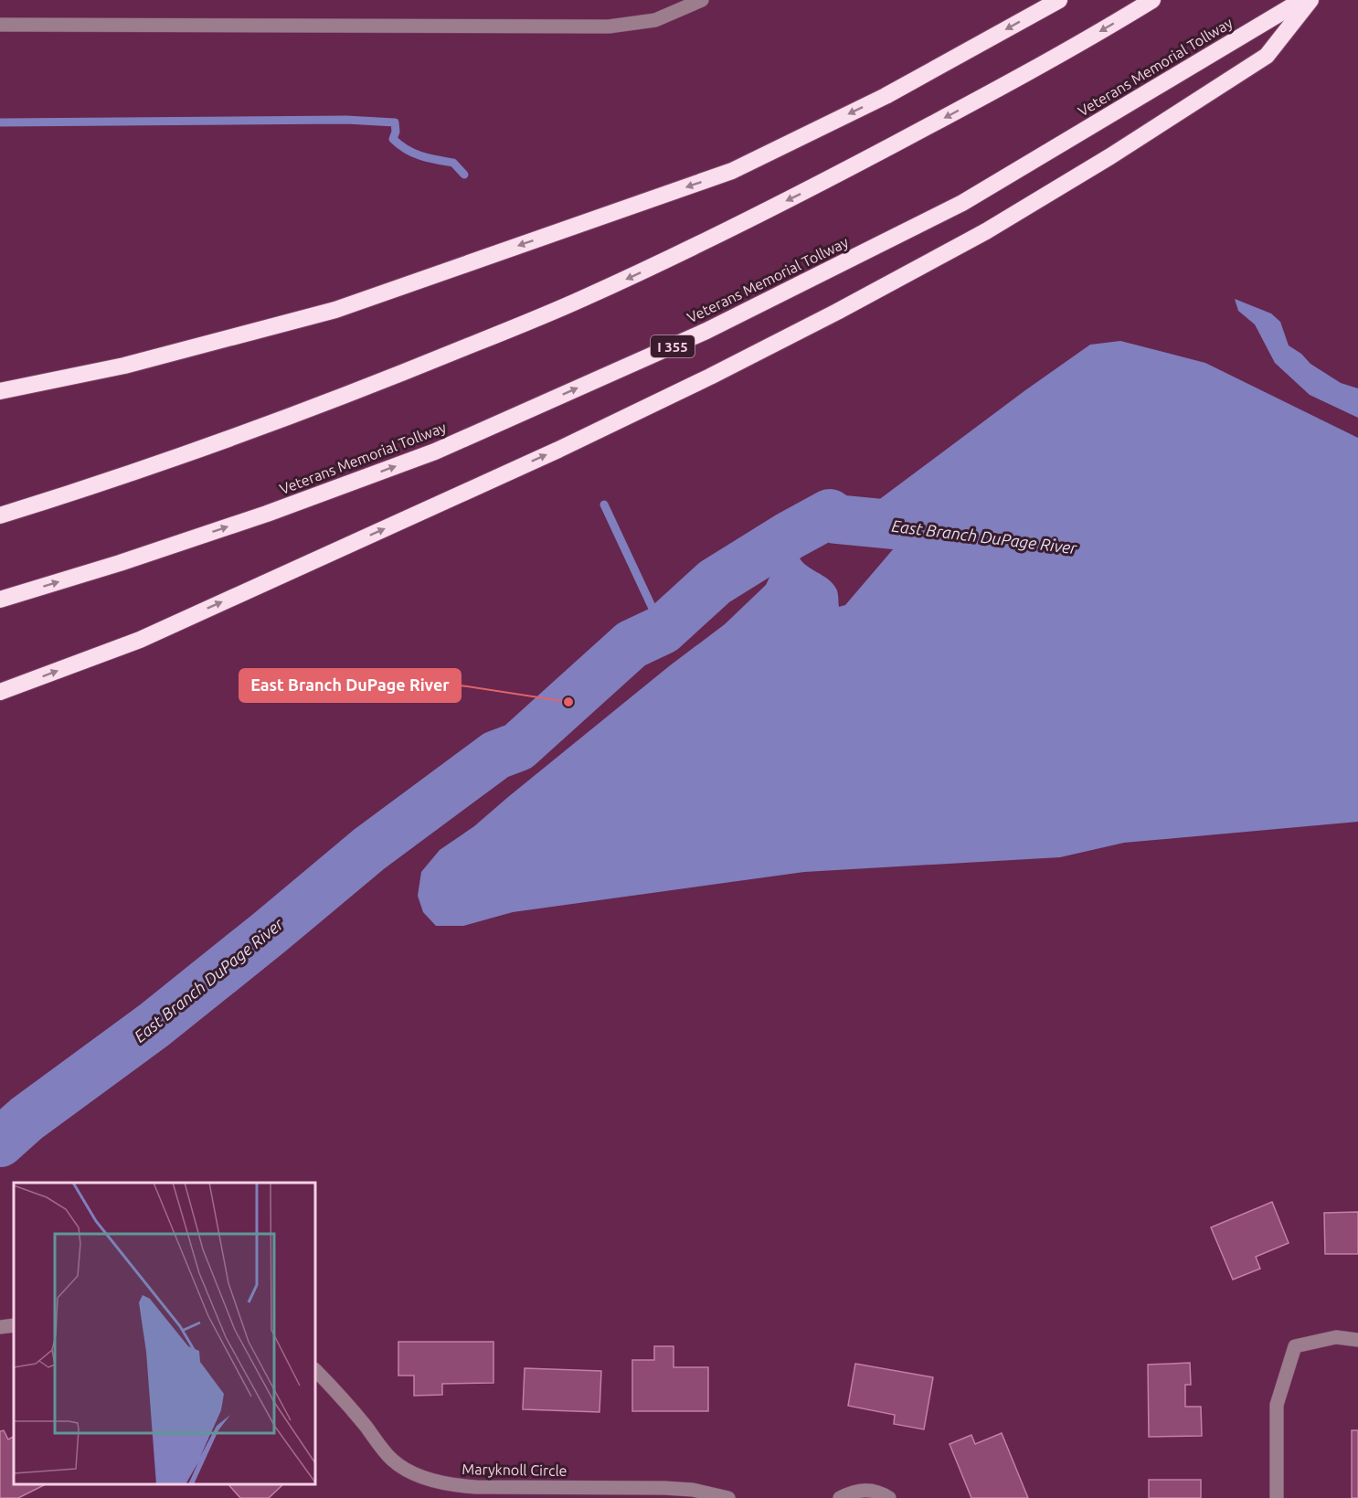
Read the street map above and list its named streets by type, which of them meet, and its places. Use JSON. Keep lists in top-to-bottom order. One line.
{"streets":{"highway":["Veterans Memorial Tollway","I 355"],"street":["Maryknoll Circle"]},"water":["East Branch DuPage River"],"places":["East Branch DuPage River"]}
